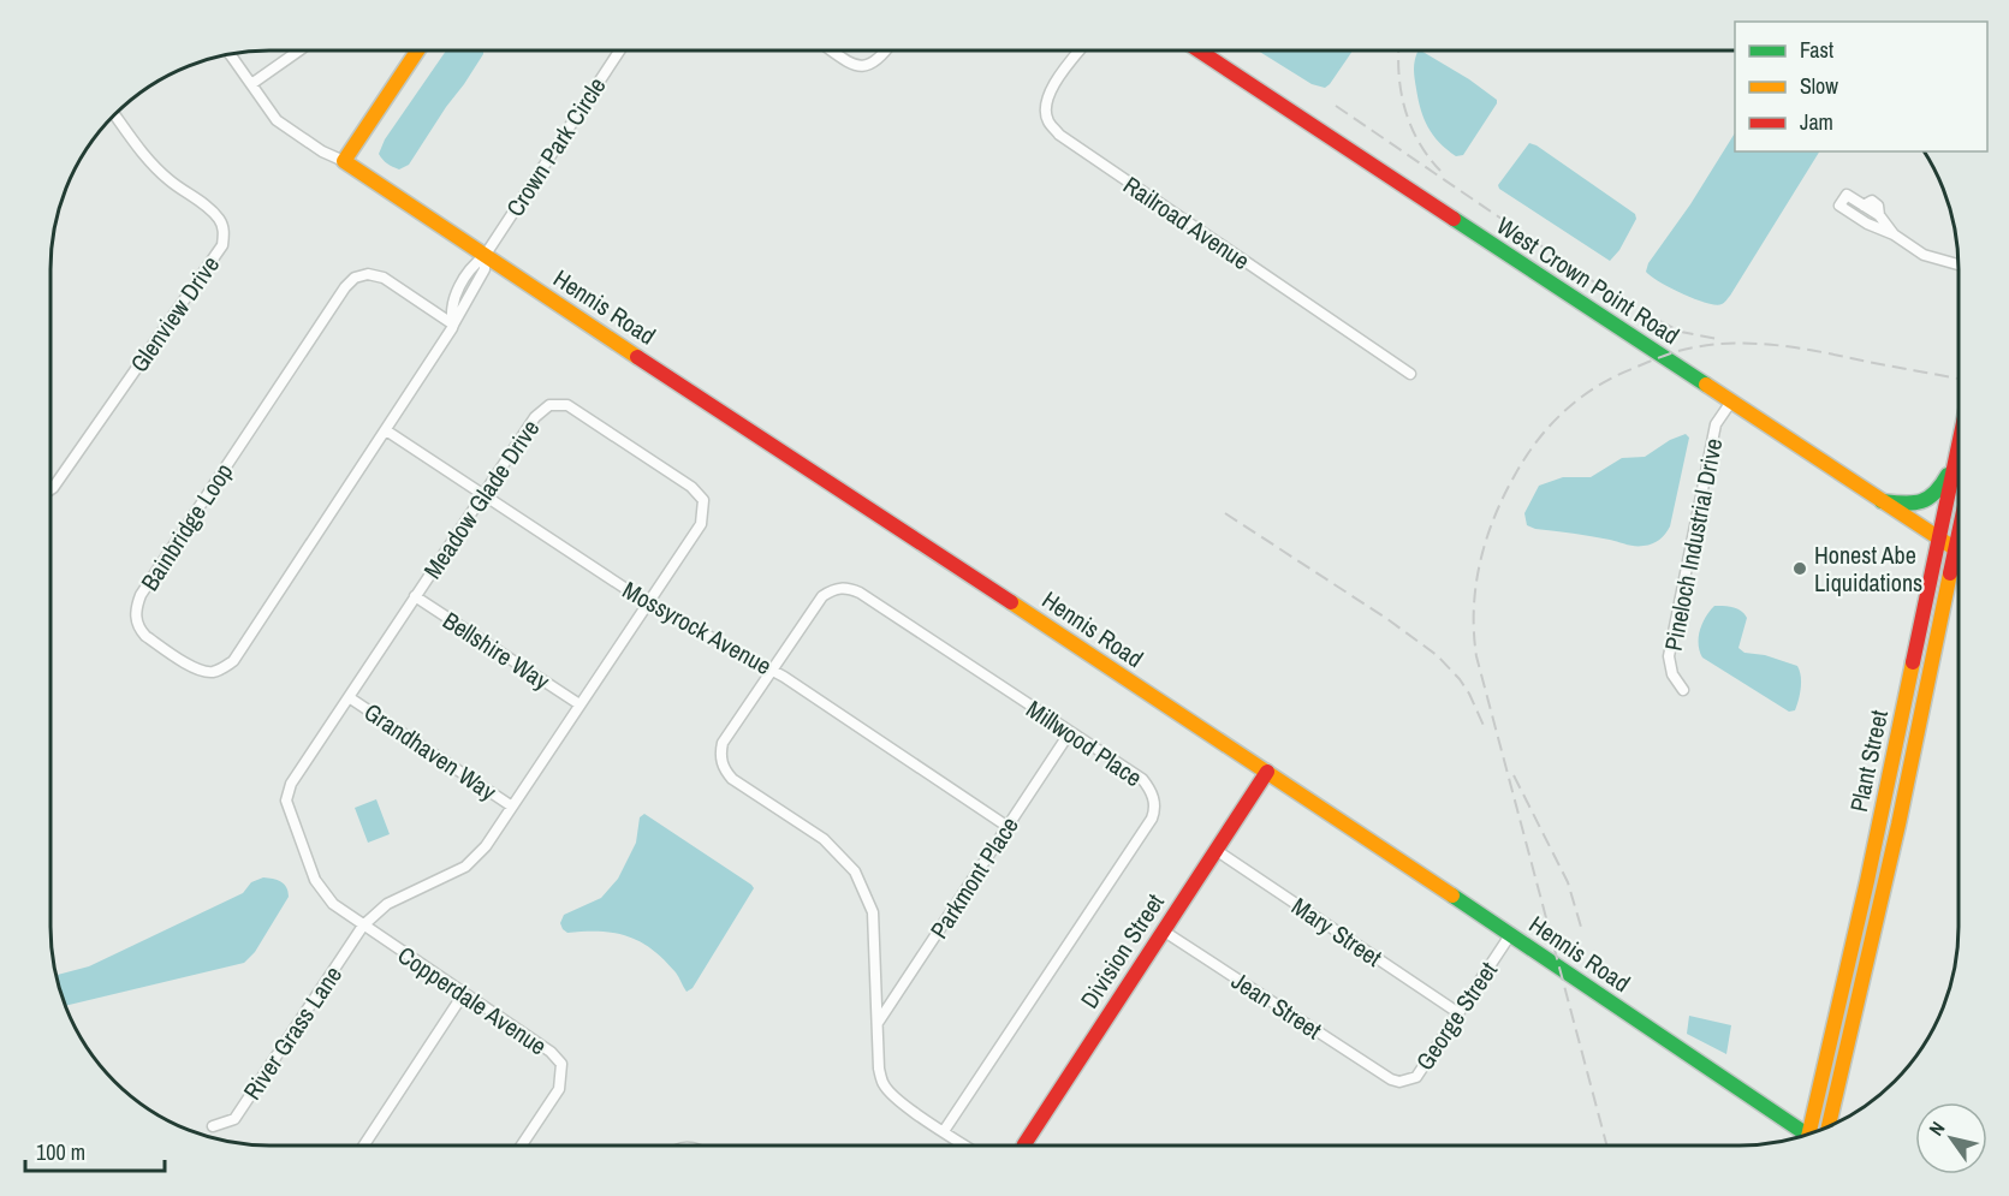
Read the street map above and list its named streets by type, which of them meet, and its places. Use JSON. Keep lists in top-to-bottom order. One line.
{"streets":{"street":["Crown Park Circle","Railroad Avenue","West Crown Point Road","Hennis Road","Glenview Drive","Meadow Glade Drive","Bainbridge Loop","Pineloch Industrial Drive","Mossyrock Avenue","Bellshire Way","Millwood Place","Grandhaven Way","Plant Street","Parkmont Place","Mary Street","Division Street","Copperdale Avenue","Jean Street","George Street","River Grass Lane"]},"crossings":[["Crown Park Circle","Hennis Road"],["Crown Park Circle","Bainbridge Loop"],["West Crown Point Road","Pineloch Industrial Drive"],["West Crown Point Road","Plant Street"],["Hennis Road","Bainbridge Loop"],["Hennis Road","Division Street"],["Hennis Road","George Street"],["Meadow Glade Drive","Mossyrock Avenue"],["Meadow Glade Drive","Bellshire Way"],["Meadow Glade Drive","Grandhaven Way"],["Meadow Glade Drive","Copperdale Avenue"],["Meadow Glade Drive","River Grass Lane"],["Bainbridge Loop","Mossyrock Avenue"],["Mossyrock Avenue","Millwood Place"],["Mossyrock Avenue","Parkmont Place"],["Millwood Place","Parkmont Place"],["Mary Street","Division Street"],["Mary Street","George Street"],["Division Street","Jean Street"],["Copperdale Avenue","River Grass Lane"],["Jean Street","George Street"]],"places":["Honest Abe Liquidations"],"legend":["Fast","Slow","Jam"],"scale_bar":"100 m","north":"top left"}
